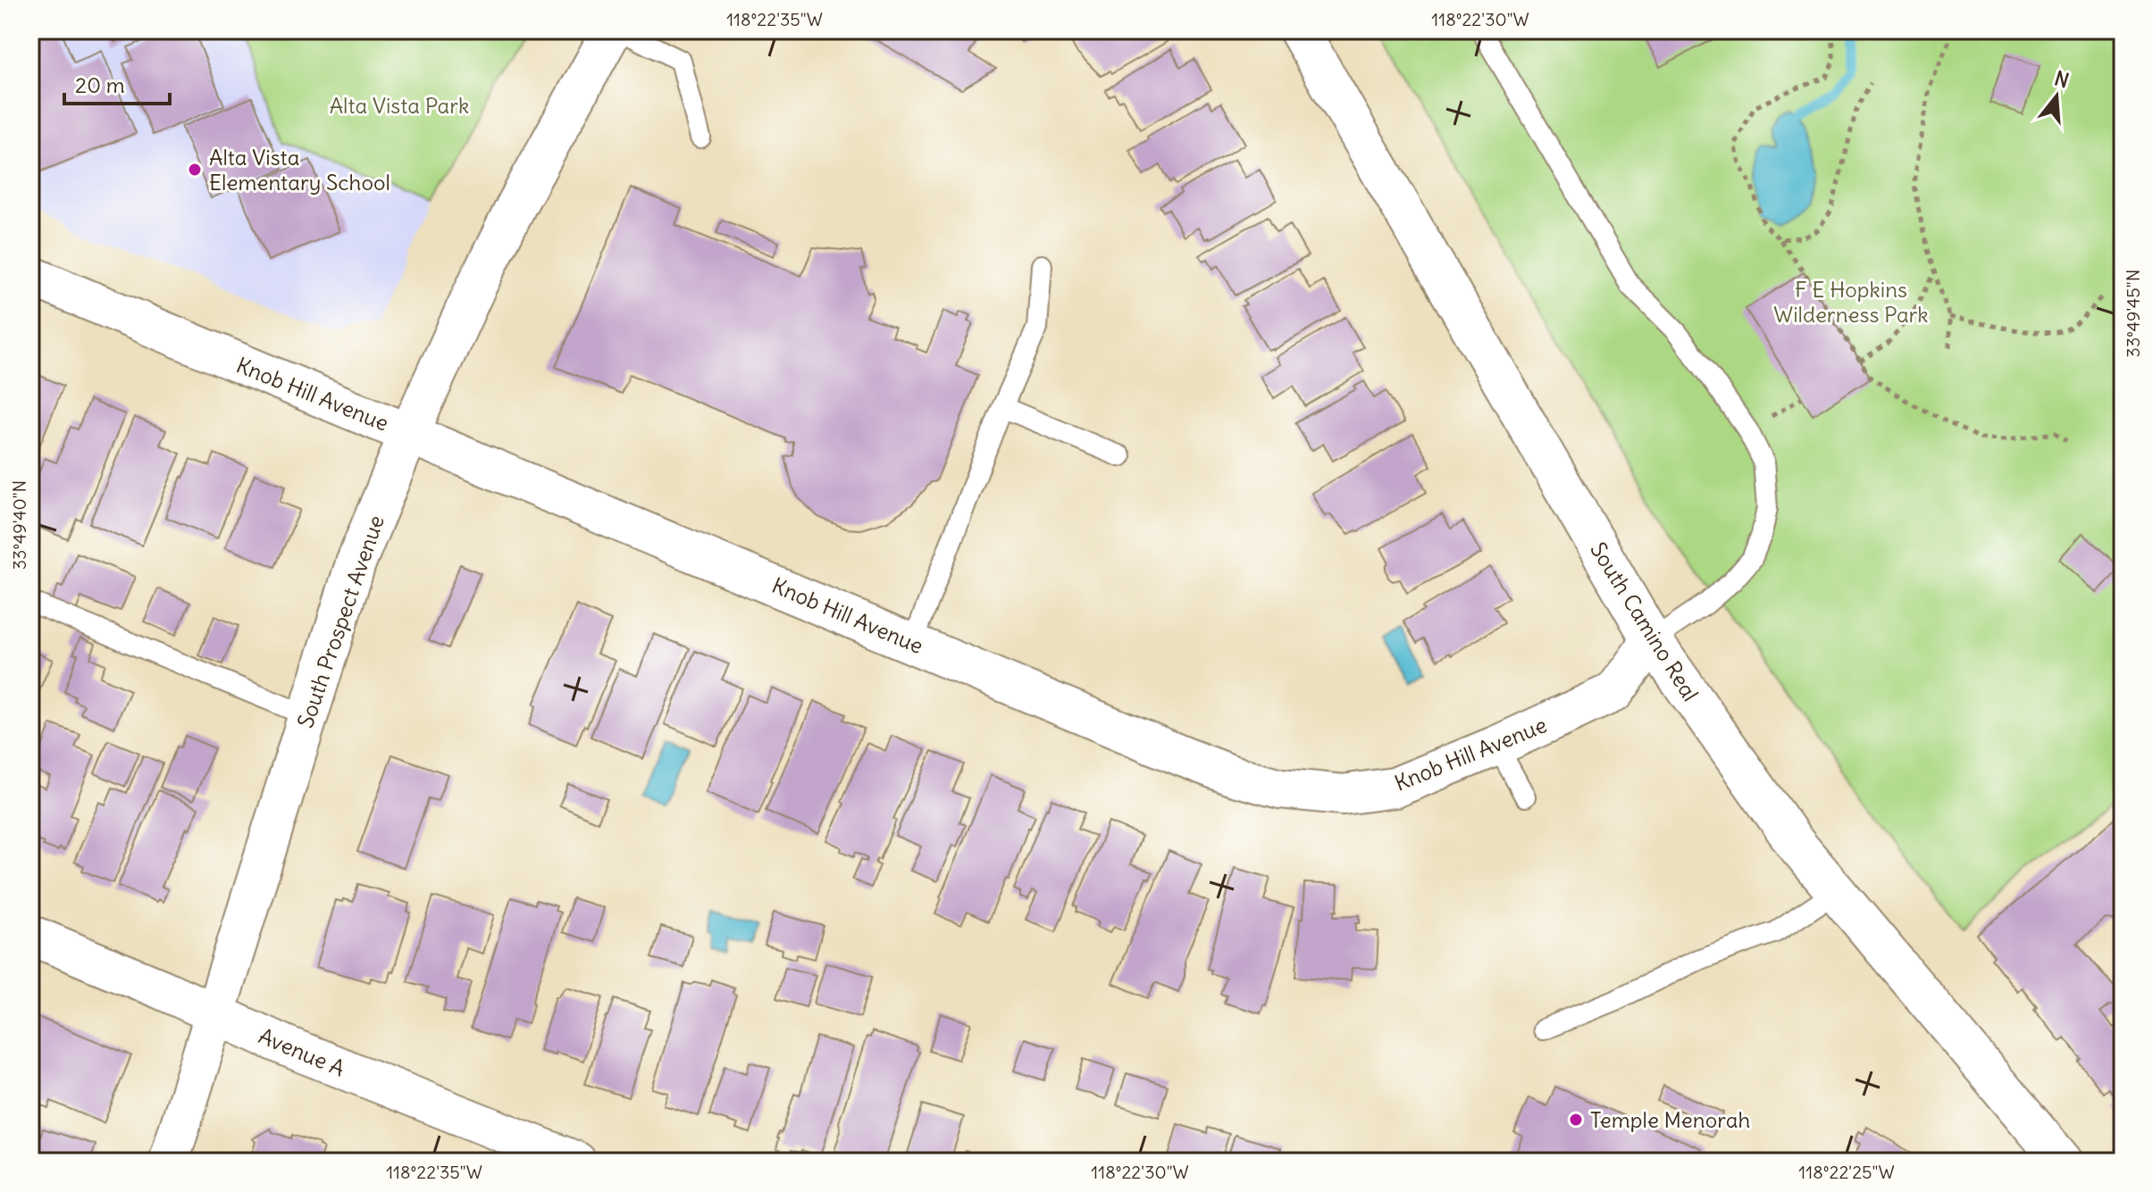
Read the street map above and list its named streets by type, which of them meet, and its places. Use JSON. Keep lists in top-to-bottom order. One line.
{"streets":{"main road":["Knob Hill Avenue","South Prospect Avenue","South Camino Real","Avenue A"]},"crossings":[["Knob Hill Avenue","South Prospect Avenue"],["Knob Hill Avenue","South Camino Real"],["South Prospect Avenue","Avenue A"]],"parks":["Alta Vista Park","F E Hopkins Wilderness Park"],"places":["Alta Vista Elementary School","Temple Menorah"],"scale_bar":"20 m","north":"top","coordinates":["118°22'35\"W","118°22'30\"W","33°49'45\"N","33°49'40\"N","118°22'25\"W"]}
